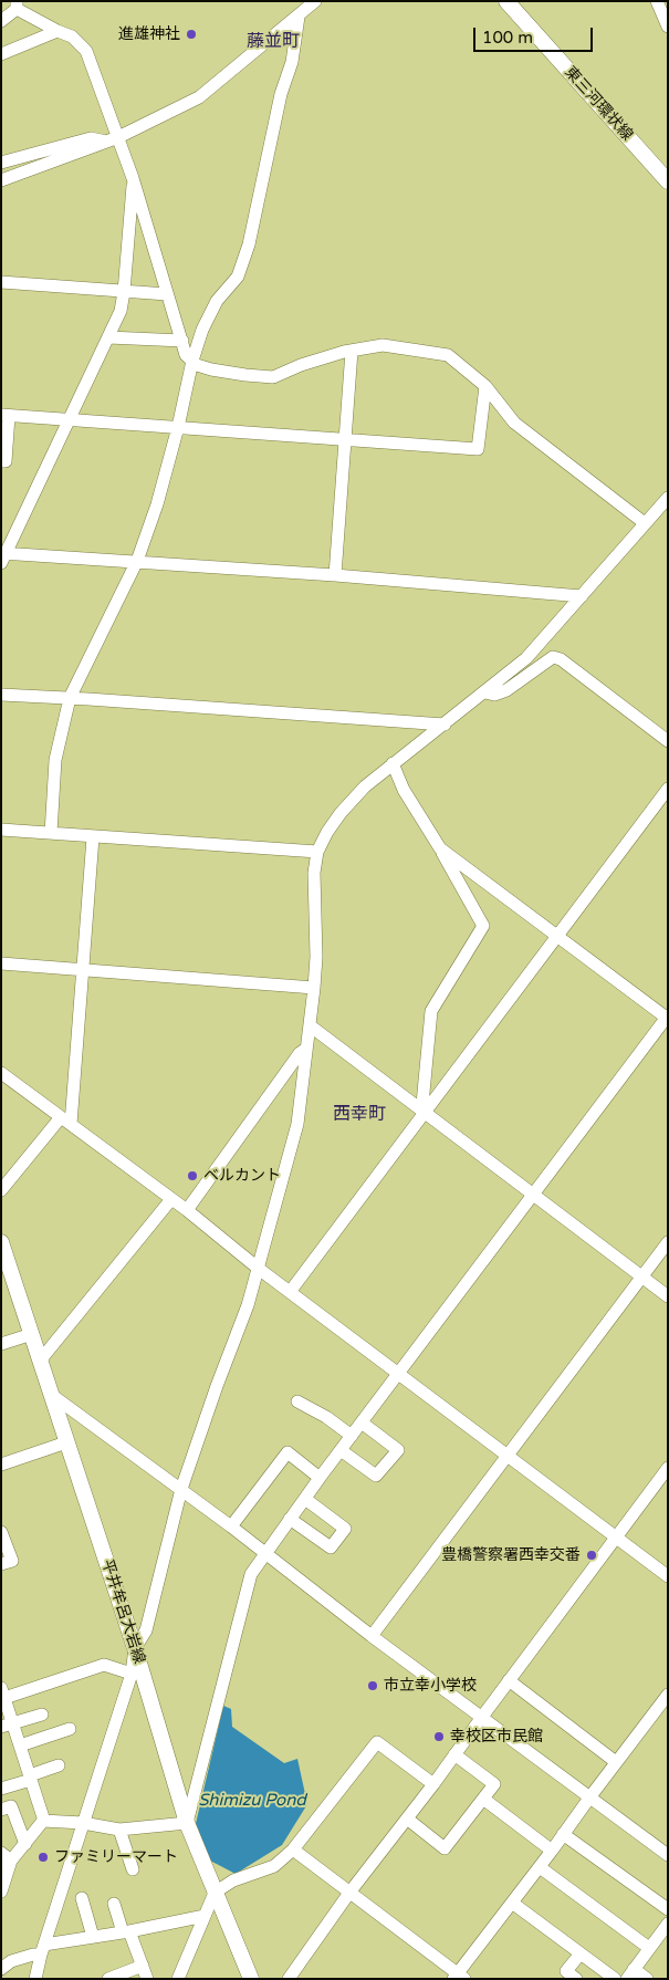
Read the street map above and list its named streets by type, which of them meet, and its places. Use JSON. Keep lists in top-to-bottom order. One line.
{"streets":{"main road":["東三河環状線","平井牟呂大岩線"]},"districts":["藤並町","西幸町"],"water":["Shimizu Pond"],"places":["進雄神社","ベルカント","豊橋警察署西幸交番","市立幸小学校","幸校区市民館","ファミリーマート"],"scale_bar":"100 m"}
